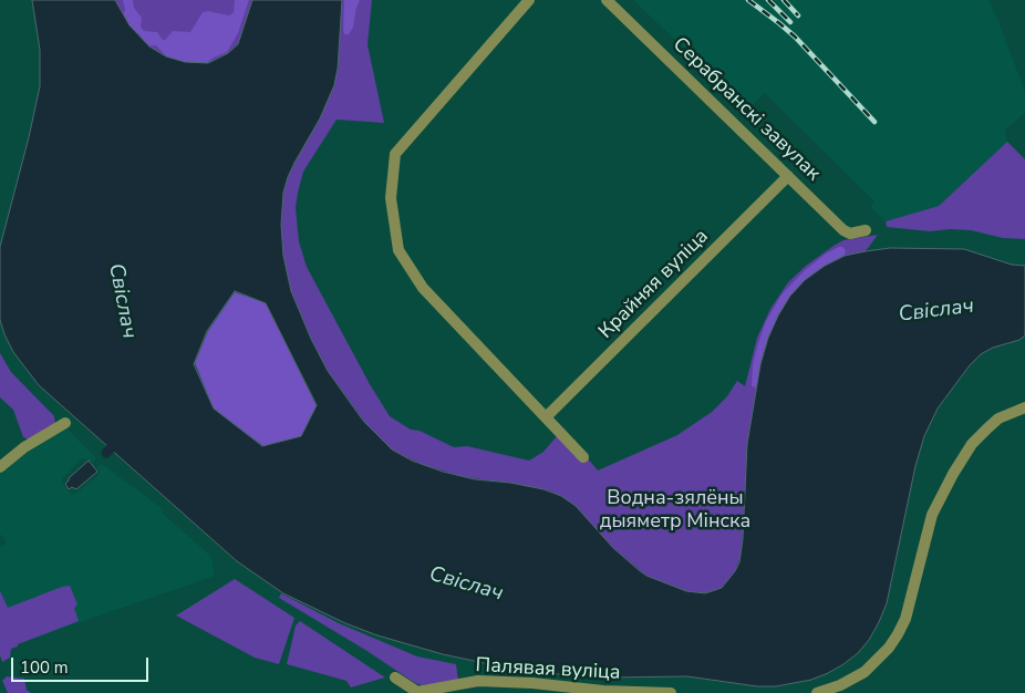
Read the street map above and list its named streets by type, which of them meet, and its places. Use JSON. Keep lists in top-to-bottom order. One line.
{"streets":{"street":["Серабранскі завулак","Крайняя вуліца","Палявая вуліца"]},"crossings":[["Серабранскі завулак","Крайняя вуліца"]],"water":["Свіслач"],"parks":["Водна-зялёны дыяметр Мінска"],"scale_bar":"100 m"}
